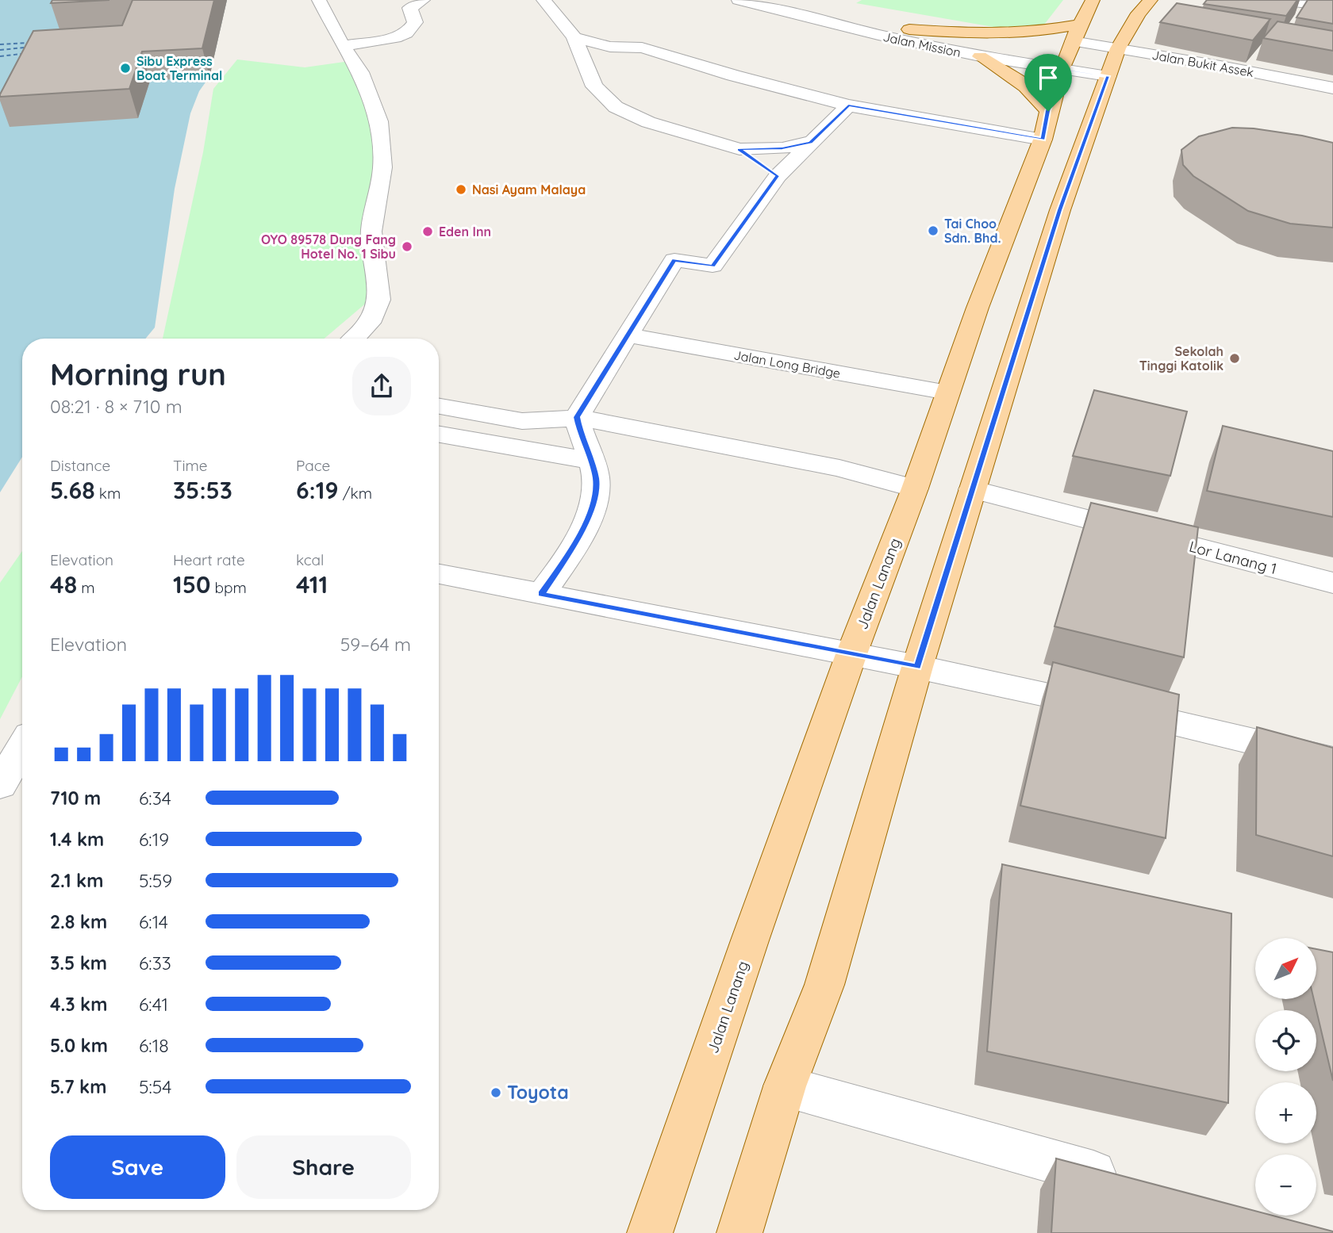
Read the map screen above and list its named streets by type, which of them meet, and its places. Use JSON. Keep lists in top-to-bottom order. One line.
{"streets":{"main road":["Jalan Lanang"],"street":["Jalan Mission","Jalan Bukit Assek","Jalan Long Bridge","Lor Lanang 1"]},"crossings":[["Jalan Mission","Jalan Bukit Assek"],["Jalan Mission","Jalan Lanang"],["Jalan Bukit Assek","Jalan Lanang"],["Jalan Long Bridge","Jalan Lanang"]],"places":["Sibu Express Boat Terminal","Nasi Ayam Malaya","Tai Choo Sdn. Bhd.","Eden Inn","OYO 89578 Dung Fang Hotel No. 1 Sibu","Sekolah Tinggi Katolik","Toyota"],"north":"top right","page":{"heading":["Morning run","08:21 · 8 × 710 m"],"stats":[["Distance","5.68 km"],["Time","35:53"],["Pace","6:19 /km"],["Elevation","48 m"],["Heart rate","150 bpm"],["kcal","411"]],"chart":["Elevation","59–64 m"],"list":[{"name":"710 m","note":"6:34"},{"name":"1.4 km","note":"6:19"},{"name":"2.1 km","note":"5:59"},{"name":"2.8 km","note":"6:14"},{"name":"3.5 km","note":"6:33"},{"name":"4.3 km","note":"6:41"},{"name":"5.0 km","note":"6:18"},{"name":"5.7 km","note":"5:54"}],"map_buttons":["+","−"],"buttons":["Save","Share"]}}
